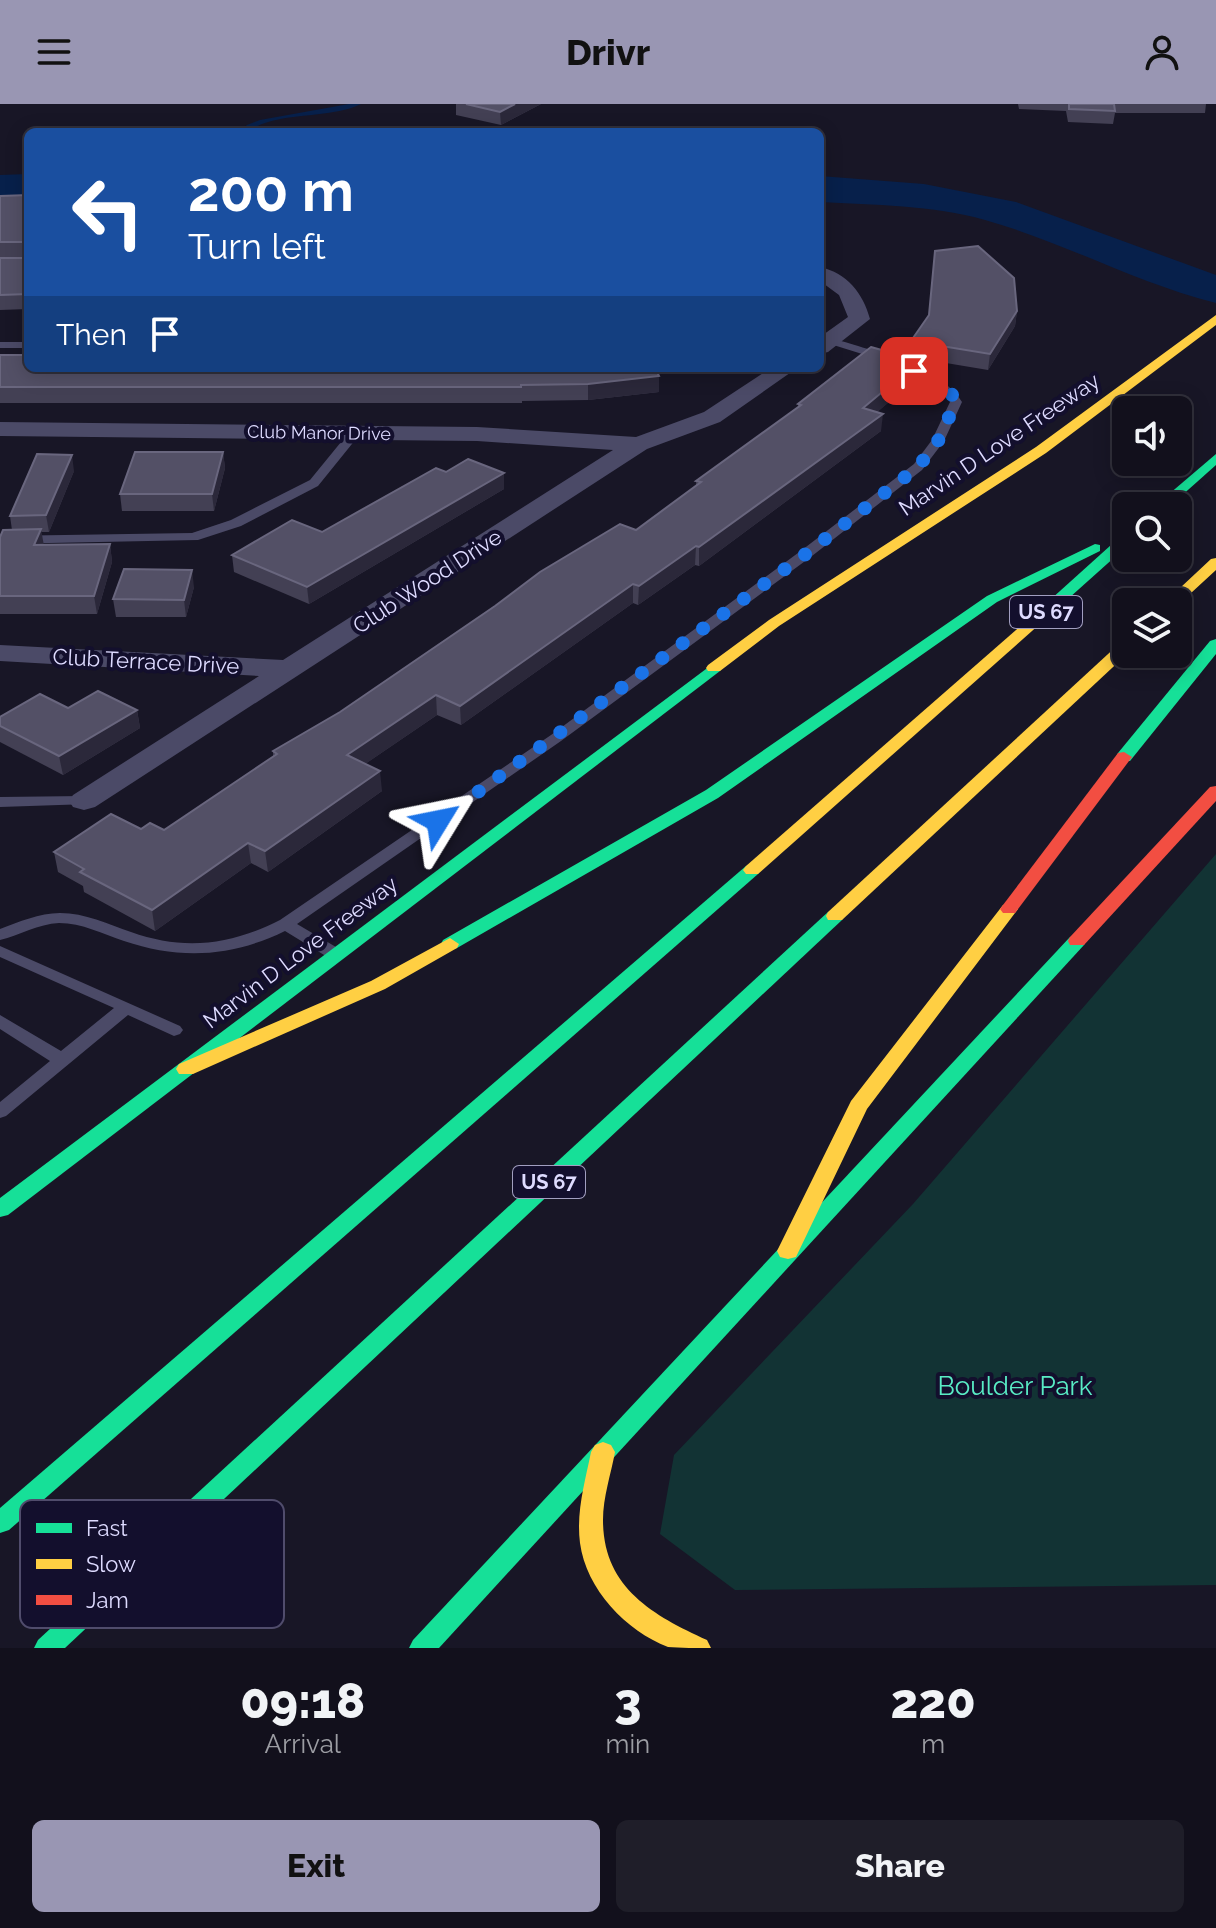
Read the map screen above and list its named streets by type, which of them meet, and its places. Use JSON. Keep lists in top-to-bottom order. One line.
{"streets":{"main road":["Marvin D Love Freeway","US 67"],"street":["Club Manor Drive","Club Wood Drive","Club Terrace Drive"]},"crossings":[["Club Manor Drive","Club Wood Drive"],["Club Wood Drive","Club Terrace Drive"]],"parks":["Boulder Park"],"legend":["Fast","Slow","Jam"],"page":{"header":"Drivr","turn":["200 m","Turn left"],"then":"Then","eta":["09:18","Arrival","3","min","220","m"],"buttons":["Exit","Share"]}}
